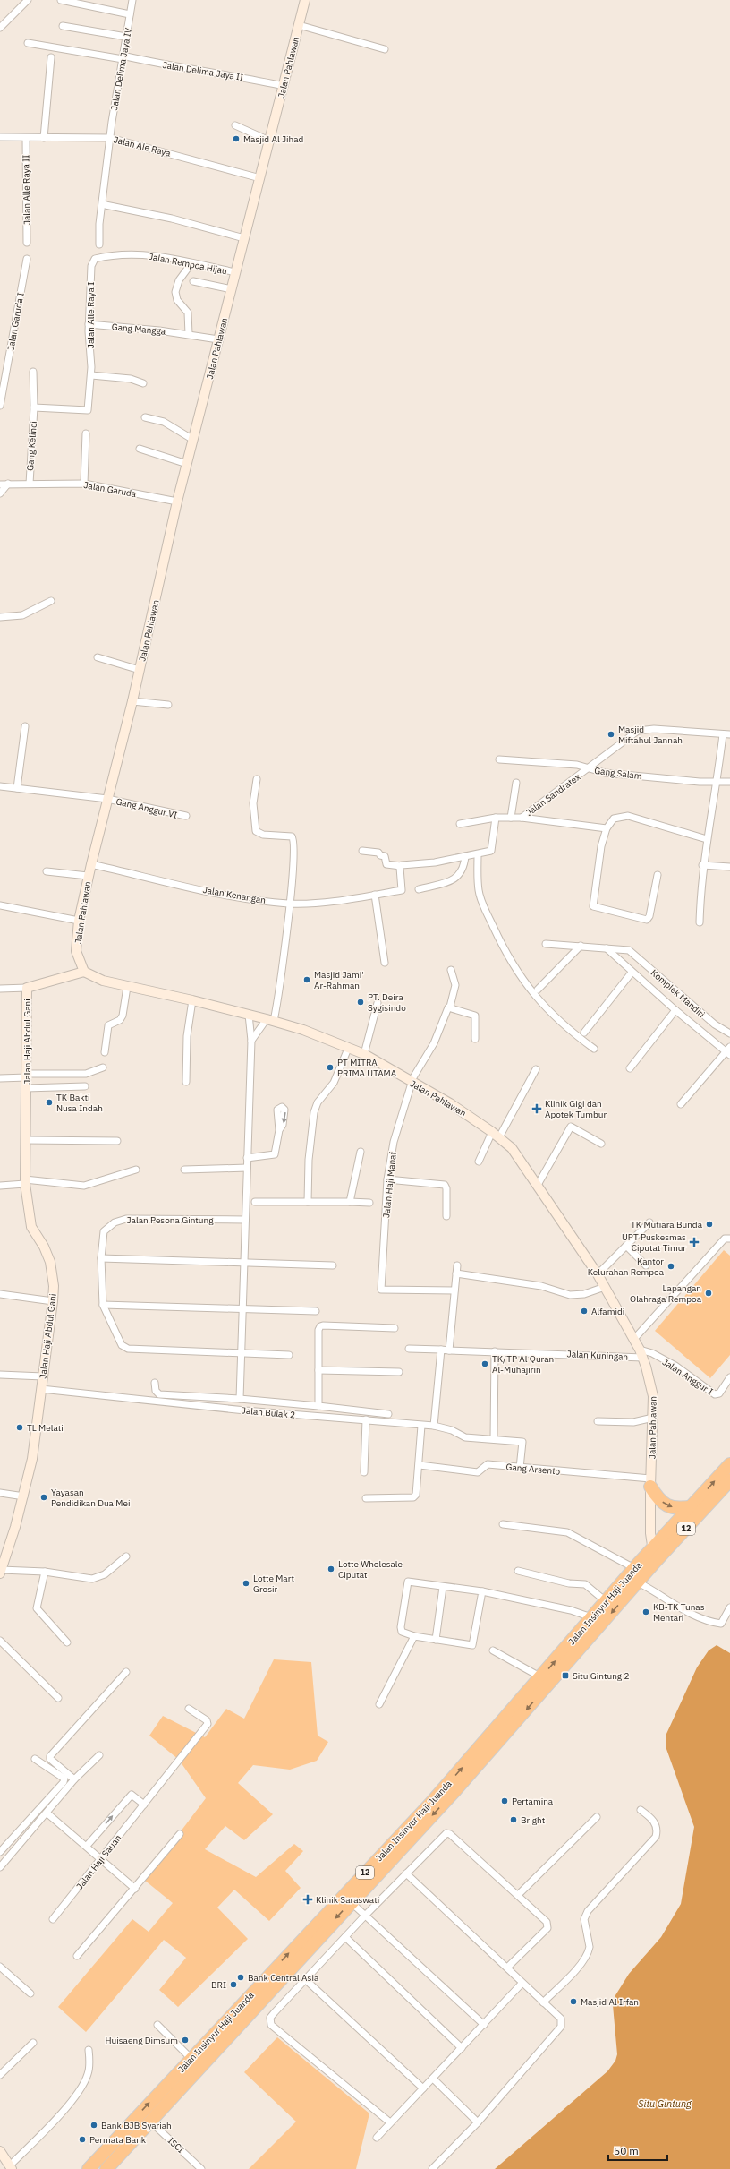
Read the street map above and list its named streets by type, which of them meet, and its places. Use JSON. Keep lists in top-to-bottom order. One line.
{"streets":{"highway":["12","Jalan Insinyur Haji Juanda"],"main road":["Jalan Pahlawan","Jalan Haji Abdul Gani"],"street":["Jalan Delima Jaya IV","Jalan Delima Jaya II","Jalan Ale Raya","Jalan Alle Raya II","Jalan Rempoa Hijau","Jalan Alle Raya I","Jalan Garuda I","Gang Mangga","Gang Kelinci","Jalan Garuda","Gang Salam","Jalan Sandratex","Gang Anggur VI","Jalan Kenangan","Komplek Mandiri","Jalan Haji Manaf","Jalan Pesona Gintung","Jalan Kuningan","Jalan Anggur I","Jalan Bulak 2","Gang Arsento","Jalan Haji Sauan","ISCI"]},"crossings":[["Jalan Pahlawan","Jalan Delima Jaya II"],["Jalan Pahlawan","Jalan Ale Raya"],["Jalan Pahlawan","Jalan Rempoa Hijau"],["Jalan Pahlawan","Gang Mangga"],["Jalan Pahlawan","Jalan Garuda"],["Jalan Pahlawan","Gang Anggur VI"],["Jalan Pahlawan","Jalan Kenangan"],["Jalan Pahlawan","Jalan Haji Abdul Gani"],["Jalan Pahlawan","Jalan Haji Manaf"],["Jalan Pahlawan","Jalan Kuningan"],["Jalan Pahlawan","Jalan Anggur I"],["Jalan Pahlawan","Gang Arsento"],["Jalan Pahlawan","Jalan Insinyur Haji Juanda"],["Jalan Delima Jaya IV","Jalan Delima Jaya II"],["Jalan Delima Jaya IV","Jalan Ale Raya"],["Jalan Ale Raya","Jalan Alle Raya II"],["Jalan Rempoa Hijau","Jalan Alle Raya I"],["Jalan Alle Raya I","Gang Mangga"],["Jalan Alle Raya I","Gang Kelinci"],["Gang Kelinci","Jalan Garuda"],["Gang Salam","Jalan Sandratex"],["Jalan Haji Abdul Gani","Jalan Bulak 2"],["Jalan Kuningan","Jalan Anggur I"],["Jalan Bulak 2","Gang Arsento"],["Jalan Insinyur Haji Juanda","ISCI"]],"water":["Situ Gintung"],"places":{"other":["Masjid Al Jihad","Masjid Miftahul Jannah","Masjid Jami' Ar-Rahman","PT. Deira Sygisindo","PT MITRA PRIMA UTAMA","TK Bakti Nusa Indah","TK Mutiara Bunda","Kantor Kelurahan Rempoa","Lapangan Olahraga Rempoa","Alfamidi","TK/TP Al Quran Al-Muhajirin","TL Melati","Yayasan Pendidikan Dua Mei","Lotte Wholesale Ciputat","Lotte Mart Grosir","KB-TK Tunas Mentari","Pertamina","Bright","Bank Central Asia","BRI","Masjid Al Irfan","Huisaeng Dimsum","Bank BJB Syariah","Permata Bank"],"health":["Klinik Gigi dan Apotek Tumbur","UPT Puskesmas Ciputat Timur","Klinik Saraswati"],"transit":["Situ Gintung 2"]},"scale_bar":"50 m"}
